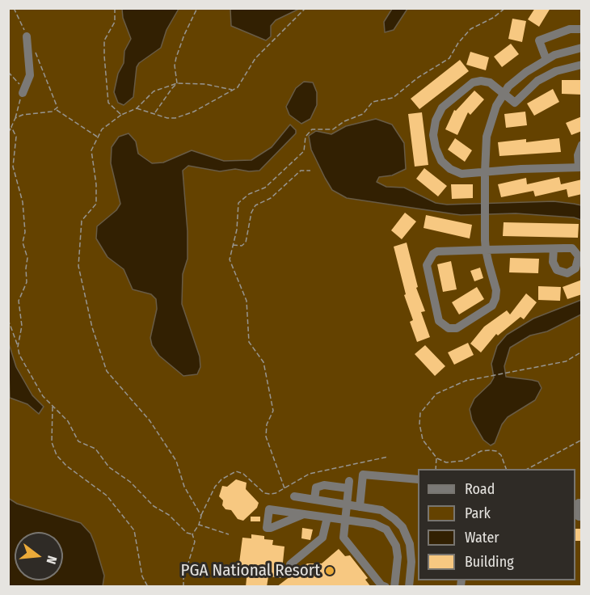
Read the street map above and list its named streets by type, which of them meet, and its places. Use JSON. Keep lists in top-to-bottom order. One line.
{"places":["PGA National Resort"],"legend":["Road","Park","Water","Building"],"north":"right"}
